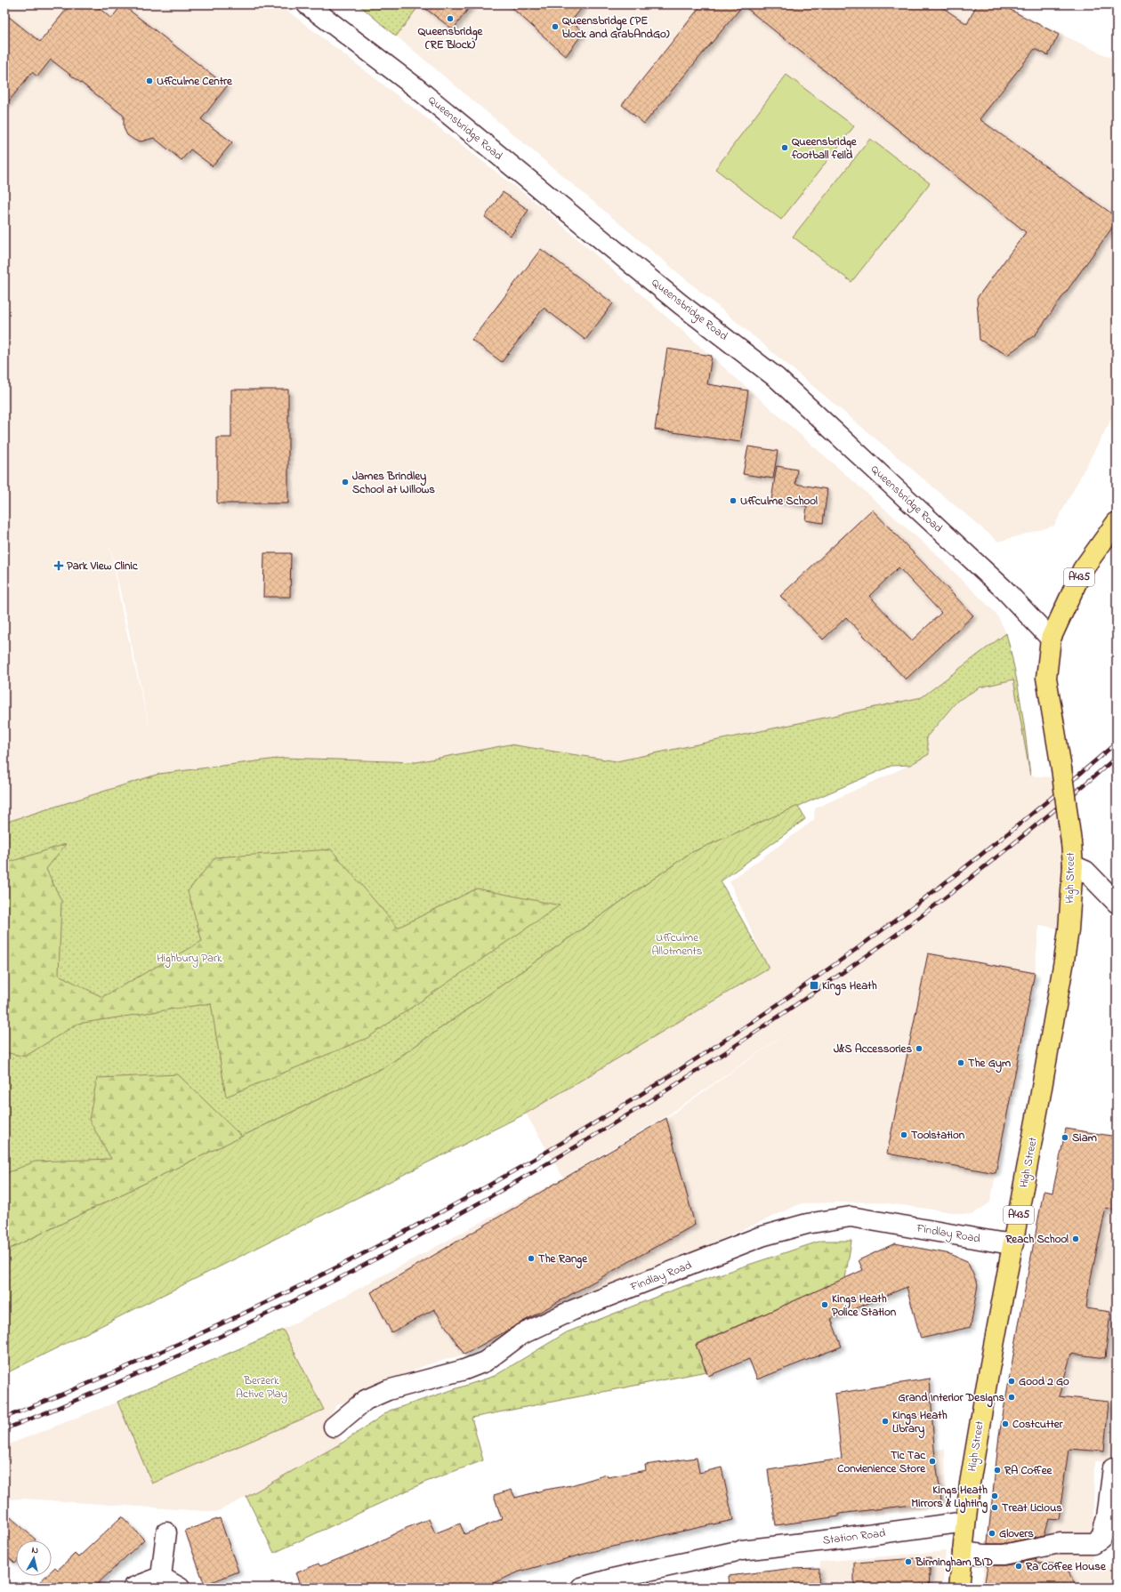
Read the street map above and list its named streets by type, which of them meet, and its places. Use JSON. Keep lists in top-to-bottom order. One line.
{"streets":{"highway":["A435","High Street"],"street":["Queensbridge Road","Findlay Road","Station Road"]},"crossings":[["Queensbridge Road","A435"],["Queensbridge Road","High Street"],["A435","High Street"],["High Street","Findlay Road"],["High Street","Station Road"]],"parks":["Uffculme Allotments","Highbury Park","Berzerk Active Play"],"places":{"other":["Queensbridge (RE Block)","Queensbridge (PE block and GrabAndGo)","Uffculme Centre","Queensbridge football feild","James Brindley School at Willows","Uffculme School","J&S Accessories","The Gym","Toolstation","Siam","Reach School","The Range","Kings Heath Police Station","Good 2 Go","Grand Interior Designs","Kings Heath Library","Costcutter","Tic Tac Convienience Store","RA Coffee","Kings Heath Mirrors & Lighting","Treat Licious","Glovers","Birmingham BID","Ra Coffee House"],"health":["Park View Clinic"],"transit":["Kings Heath"]},"north":"top"}
